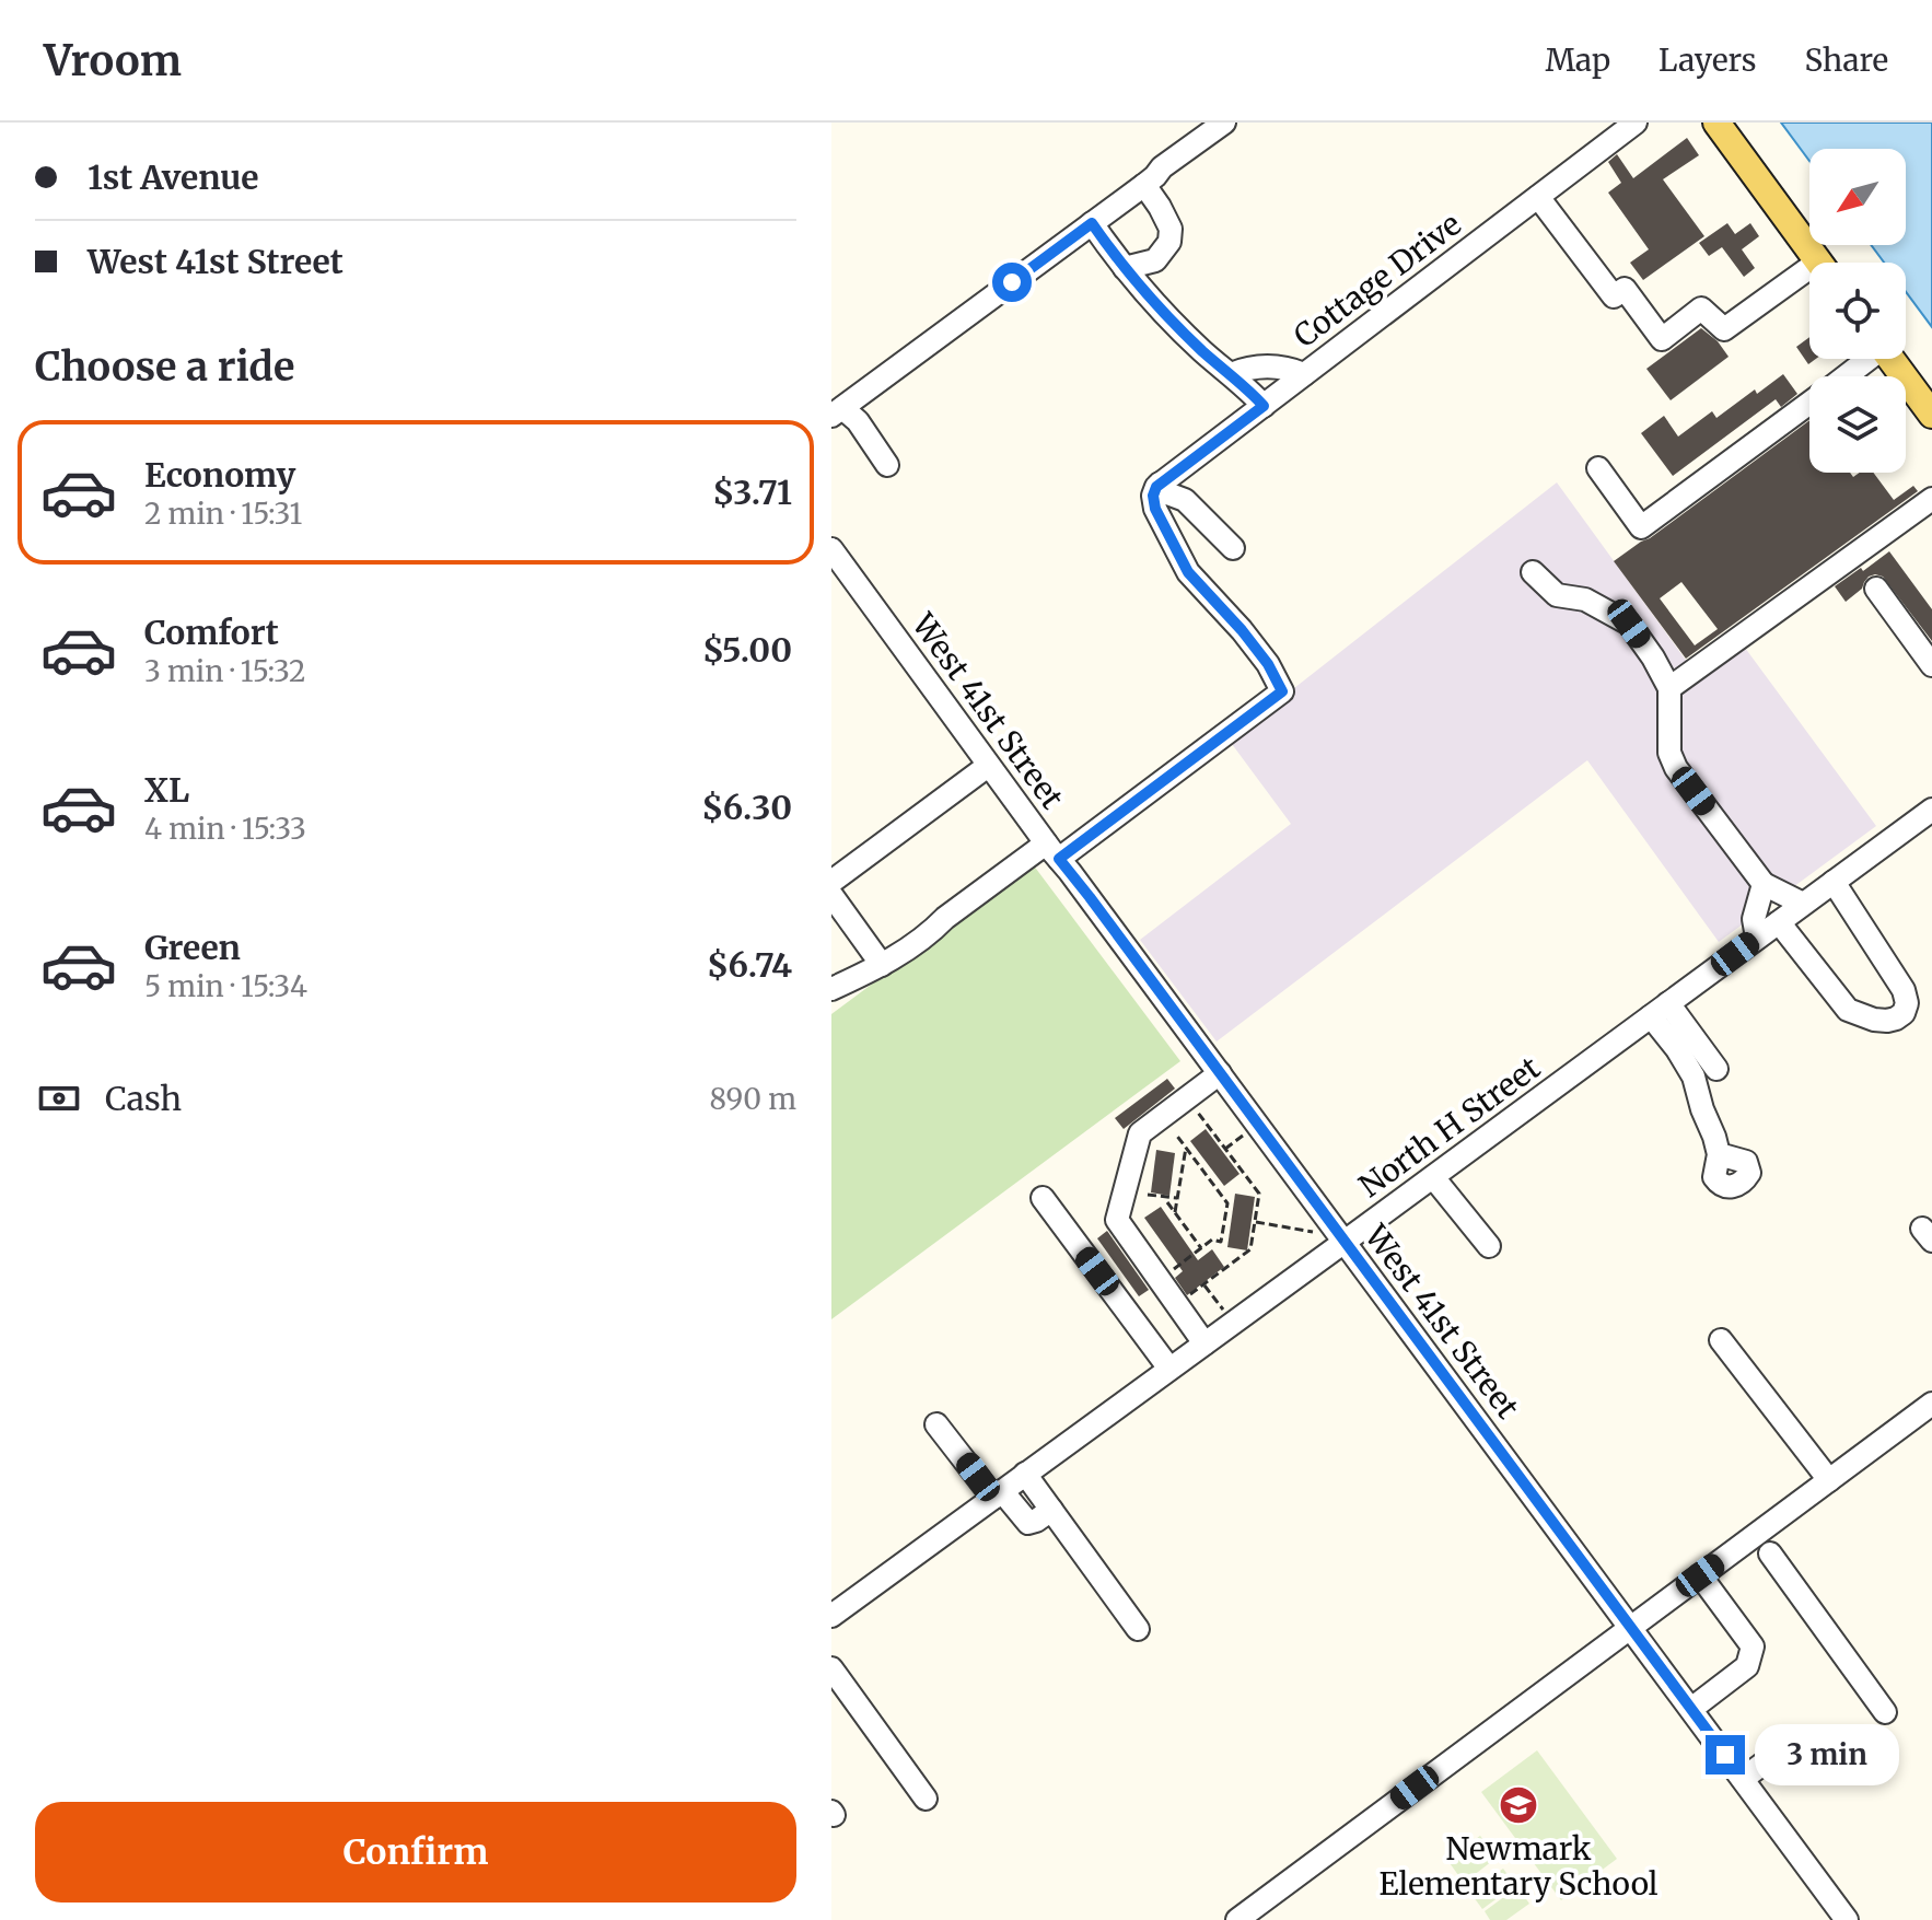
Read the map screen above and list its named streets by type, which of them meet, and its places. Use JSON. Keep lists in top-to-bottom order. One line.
{"streets":{"street":["Cottage Drive","West 41st Street","North H Street"]},"crossings":[["West 41st Street","North H Street"]],"places":{"school or university":["Newmark Elementary School"]},"north":"bottom left","page":{"header":"Vroom","nav":["Map","Layers","Share"],"banner":["1st Avenue","West 41st Street"],"heading":"Choose a ride","list":[{"name":"Economy","note":"2 min · 15:31","value":"$3.71"},{"name":"Comfort","note":"3 min · 15:32","value":"$5.00"},{"name":"XL","note":"4 min · 15:33","value":"$6.30"},{"name":"Green","note":"5 min · 15:34","value":"$6.74"}],"pay":["Cash","890 m"],"bubble":"3 min","buttons":"Confirm"}}
